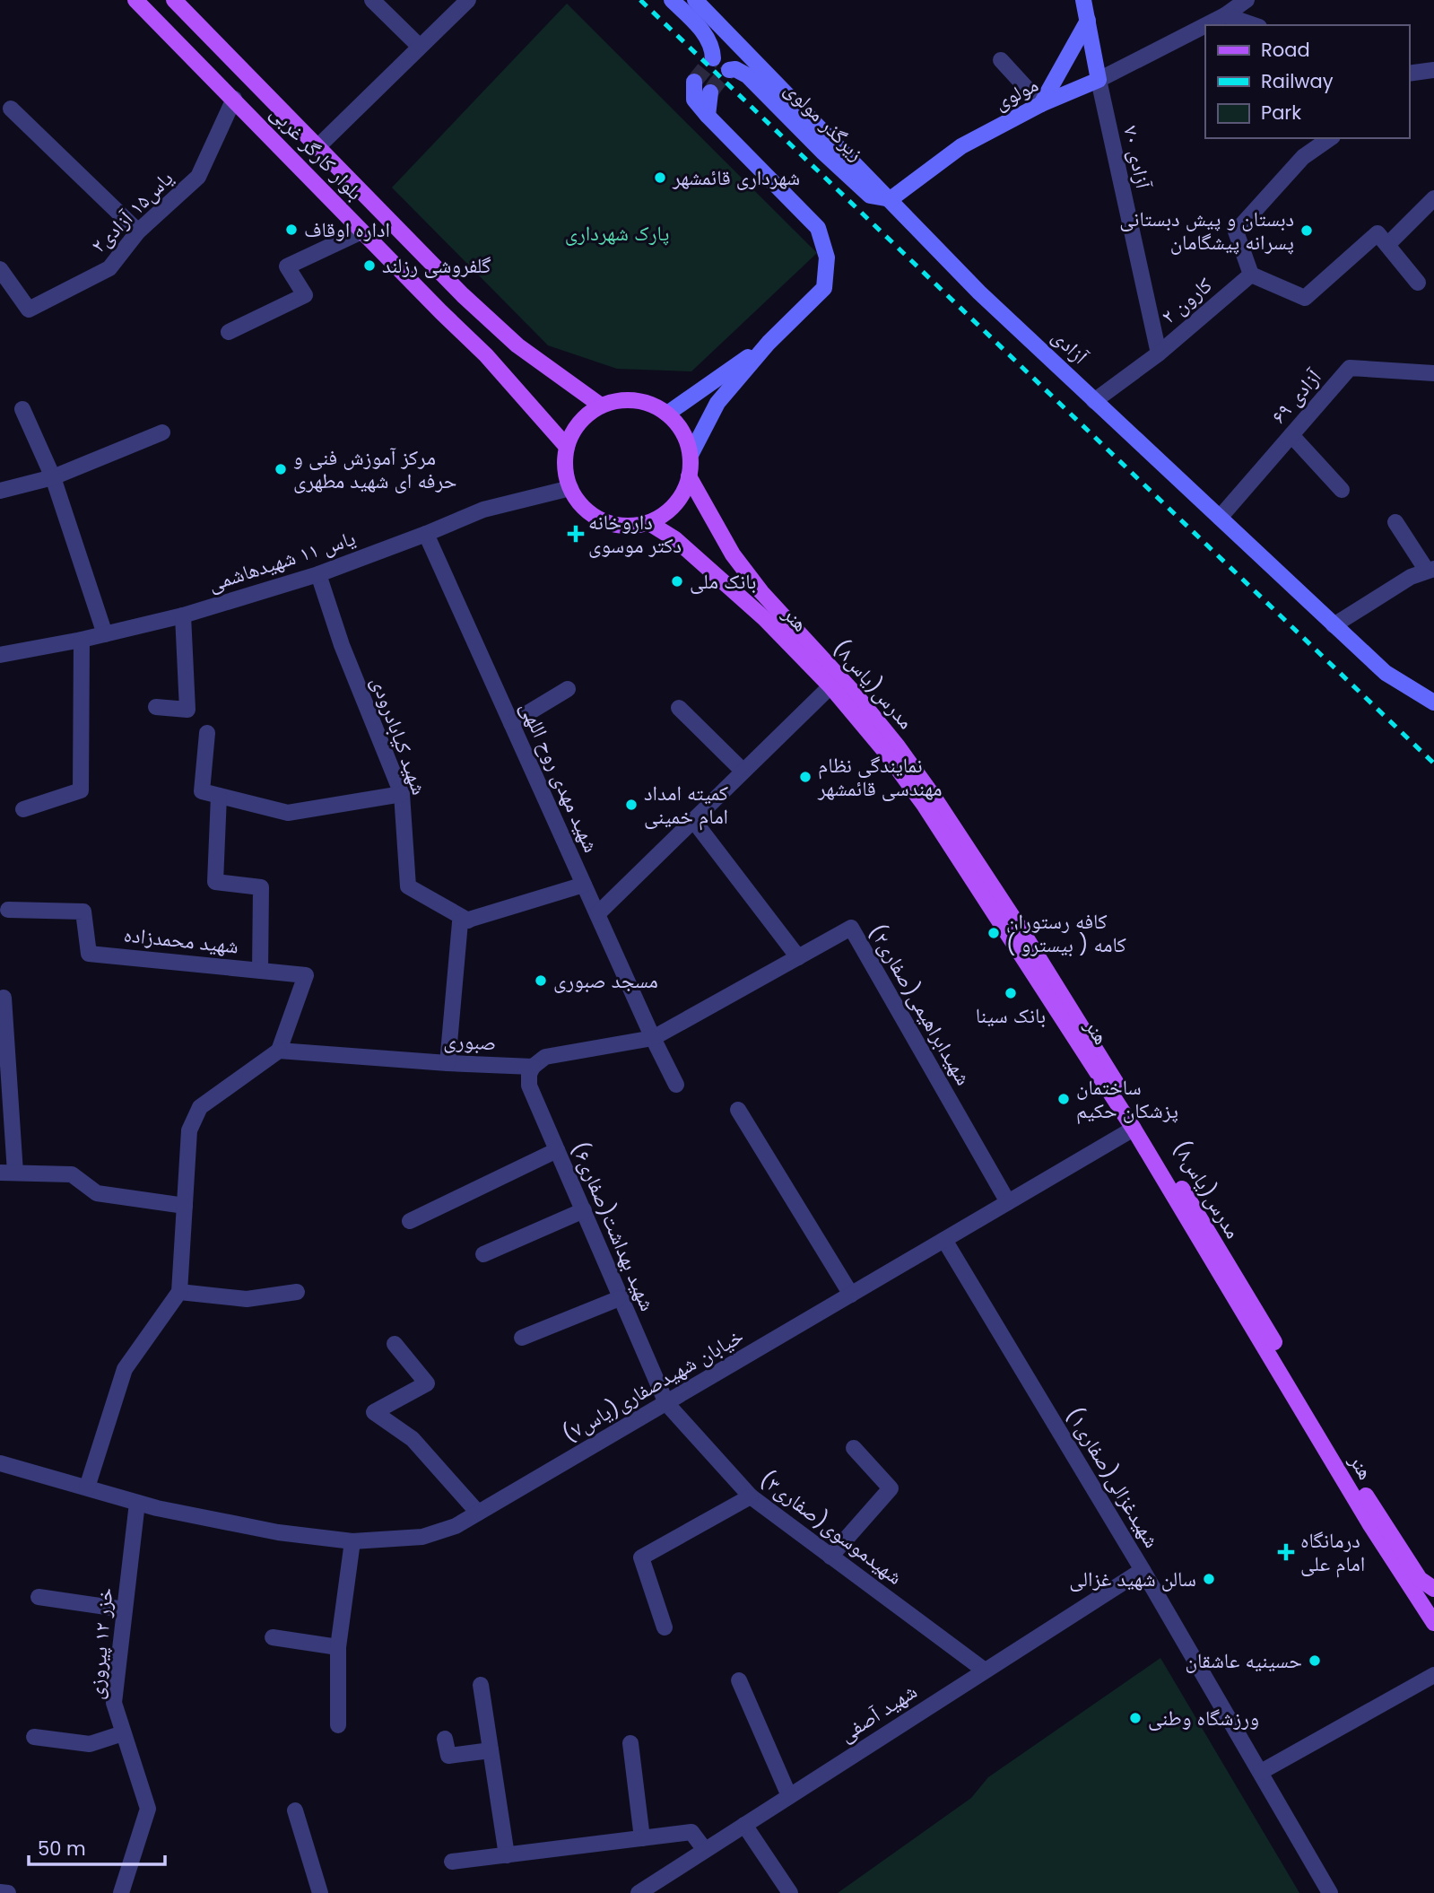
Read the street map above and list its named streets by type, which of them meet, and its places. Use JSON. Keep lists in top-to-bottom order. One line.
{"streets":{"main road":["بلوار کارگر غربی","هنر","مدرس(یاس۸)"],"street":["مولوی","زیرگذر مولوی","آزادی ۷۰","یاس۱۵ آزادی۲","کارون ۲","آزادی","آزادی ۶۹","یاس ۱۱ شهیدهاشمی","شهید کیابادرودی","شهید مهدی روح اللهی","شهید محمدزاده","شهیدابراهیمی(صفاری۲)","صبوری","شهید بهداشت(صفاری۶)","خیابان شهیدصفاری(یاس۷)","شهیدغزالی(صفاری۱)","شهیدموسوی(صفاری۳)","خزر ۱۲ پیروزی","شهید آصفی"]},"crossings":[["مولوی","زیرگذر مولوی"],["مولوی","آزادی ۷۰"],["مولوی","آزادی"],["زیرگذر مولوی","آزادی"],["بلوار کارگر غربی","یاس۱۵ آزادی۲"],["بلوار کارگر غربی","یاس ۱۱ شهیدهاشمی"],["بلوار کارگر غربی","هنر"],["آزادی ۷۰","کارون ۲"],["کارون ۲","آزادی"],["آزادی","آزادی ۶۹"],["یاس ۱۱ شهیدهاشمی","هنر"],["یاس ۱۱ شهیدهاشمی","شهید کیابادرودی"],["یاس ۱۱ شهیدهاشمی","شهید مهدی روح اللهی"],["هنر","مدرس(یاس۸)"],["هنر","خیابان شهیدصفاری(یاس۷)"],["شهید مهدی روح اللهی","شهیدابراهیمی(صفاری۲)"],["شهید مهدی روح اللهی","صبوری"],["شهید محمدزاده","صبوری"],["شهیدابراهیمی(صفاری۲)","صبوری"],["شهیدابراهیمی(صفاری۲)","خیابان شهیدصفاری(یاس۷)"],["صبوری","شهید بهداشت(صفاری۶)"],["شهید بهداشت(صفاری۶)","خیابان شهیدصفاری(یاس۷)"],["شهید بهداشت(صفاری۶)","شهیدموسوی(صفاری۳)"],["خیابان شهیدصفاری(یاس۷)","شهیدغزالی(صفاری۱)"],["خیابان شهیدصفاری(یاس۷)","شهیدموسوی(صفاری۳)"],["خیابان شهیدصفاری(یاس۷)","خزر ۱۲ پیروزی"],["شهیدغزالی(صفاری۱)","شهید آصفی"],["شهیدموسوی(صفاری۳)","شهید آصفی"]],"parks":["پارک شهرداری"],"places":{"other":["شهرداری قائمشهر","اداره اوقاف","دبستان و پیش دبستانی پسرانه پیشگامان","گلفروشی رزلند","مرکز آموزش فنی و حرفه ای شهید مطهری","بانک ملی","نمایندگی نظام مهندسی قائمشهر","کمیته امداد امام خمینی","کافه رستوران کامه ( بیسترو )","مسجد صبوری","بانک سینا","ساختمان پزشکان حکیم","سالن شهید غزالی","حسینیه عاشقان","ورزشگاه وطنی"],"health":["داروخانه دکتر موسوی","درمانگاه امام علی"]},"legend":["Road","Railway","Park"],"scale_bar":"50 m"}
